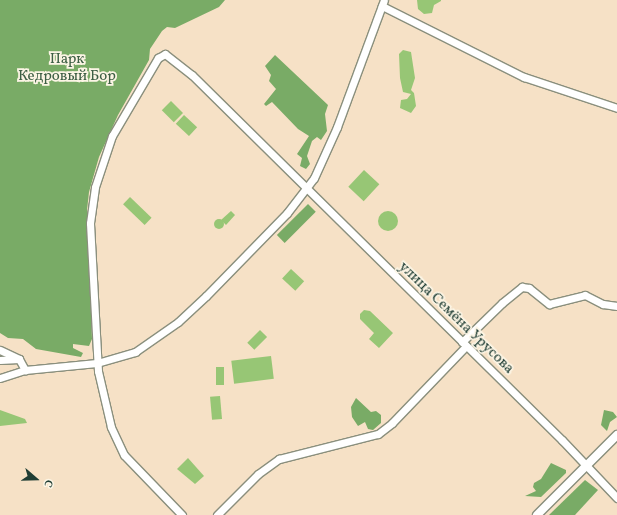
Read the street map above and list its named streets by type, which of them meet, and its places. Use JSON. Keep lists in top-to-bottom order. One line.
{"streets":{"street":["улица Семёна Урусова"]},"parks":["Парк Кедровый Бор"],"north":"right"}
